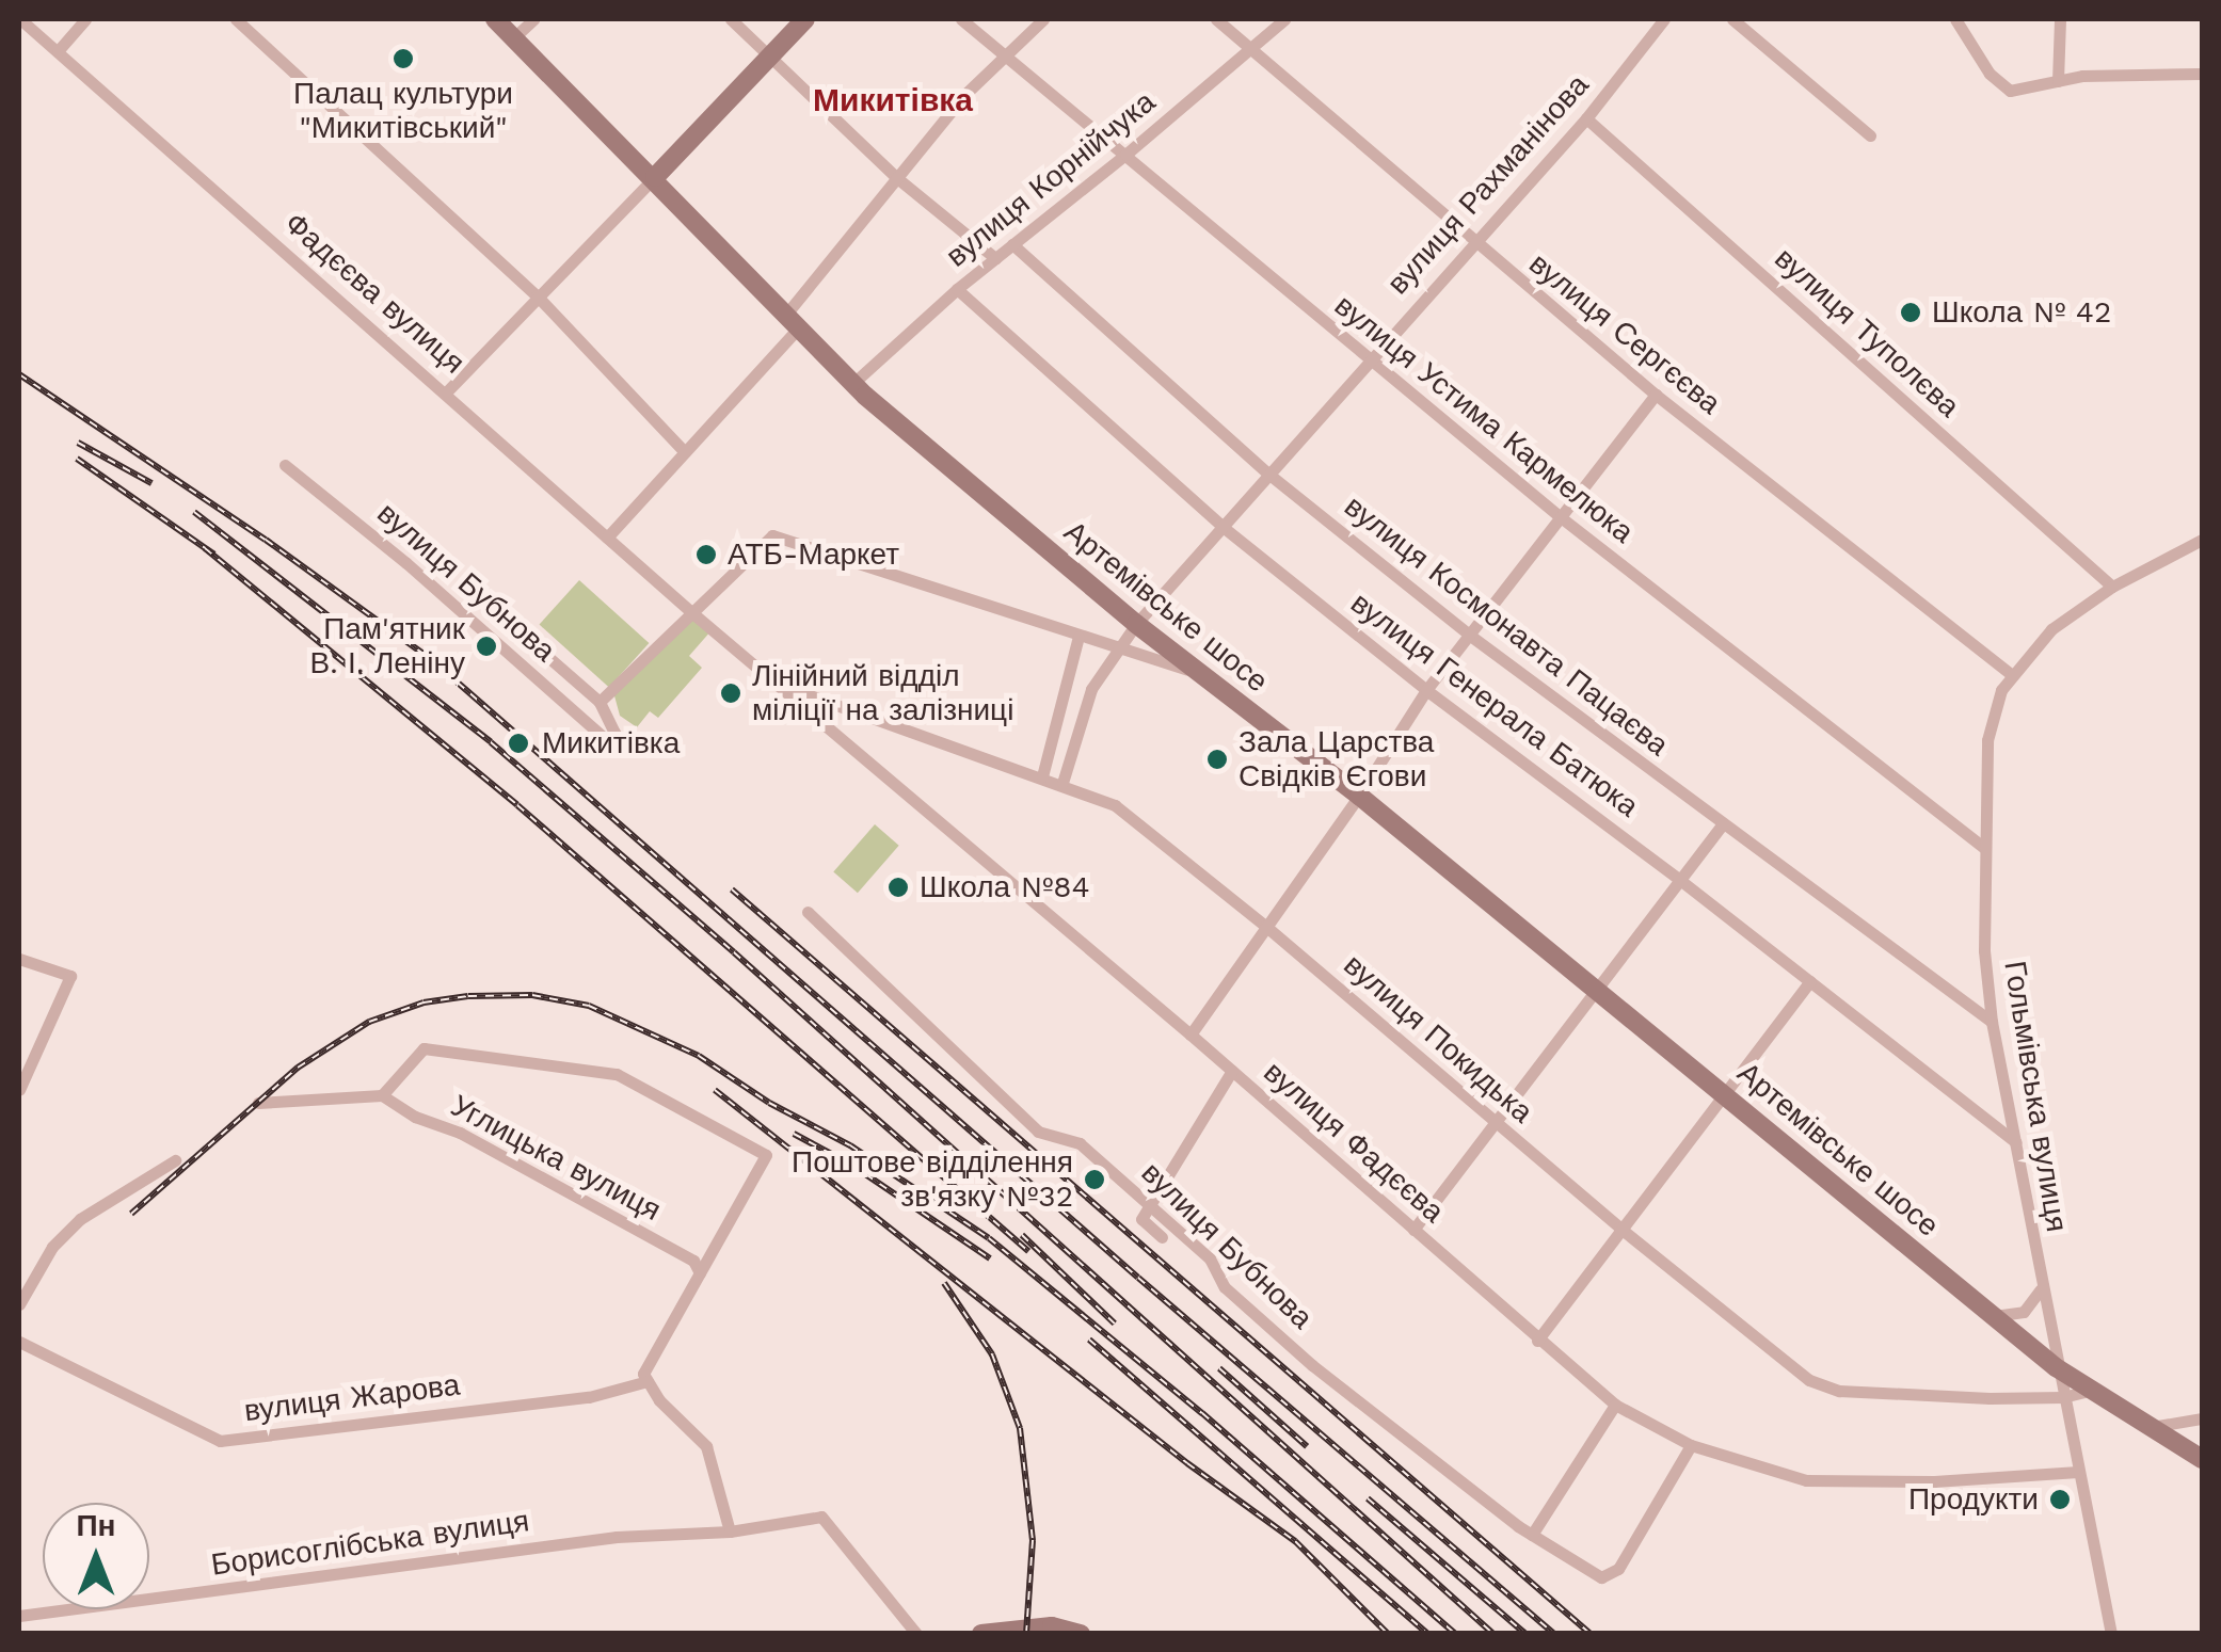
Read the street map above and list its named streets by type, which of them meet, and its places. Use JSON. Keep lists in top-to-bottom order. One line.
{"streets":{"main road":["Артемівське шосе"],"street":["вулиця Корнійчука","вулиця Рахманінова","Фадєєва вулиця","вулиця Туполєва","вулиця Сергєєва","вулиця Устима Кармелюка","вулиця Бубнова","вулиця Космонавта Пацаєва","вулиця Генерала Батюка","вулиця Покидька","Гольмівська вулиця","вулиця Фадєєва","Углицька вулиця","вулиця Жарова","Борисоглібська вулиця"]},"crossings":[["вулиця Корнійчука","вулиця Сергєєва"],["вулиця Корнійчука","вулиця Устима Кармелюка"],["вулиця Корнійчука","Артемівське шосе"],["вулиця Корнійчука","вулиця Космонавта Пацаєва"],["вулиця Корнійчука","вулиця Генерала Батюка"],["вулиця Рахманінова","вулиця Туполєва"],["вулиця Рахманінова","вулиця Сергєєва"],["вулиця Рахманінова","вулиця Устима Кармелюка"],["вулиця Рахманінова","Артемівське шосе"],["вулиця Рахманінова","вулиця Космонавта Пацаєва"],["вулиця Рахманінова","вулиця Генерала Батюка"],["вулиця Рахманінова","вулиця Покидька"],["Фадєєва вулиця","вулиця Фадєєва"],["вулиця Туполєва","Гольмівська вулиця"],["вулиця Сергєєва","Гольмівська вулиця"],["вулиця Устима Кармелюка","Гольмівська вулиця"],["вулиця Бубнова","вулиця Фадєєва"],["Артемівське шосе","вулиця Покидька"],["Артемівське шосе","Гольмівська вулиця"],["вулиця Космонавта Пацаєва","Гольмівська вулиця"],["вулиця Генерала Батюка","Гольмівська вулиця"],["вулиця Покидька","Гольмівська вулиця"],["вулиця Покидька","вулиця Фадєєва"],["Гольмівська вулиця","вулиця Фадєєва"],["Углицька вулиця","вулиця Жарова"]],"districts":["Микитівка"],"places":["Палац культури \"Микитівський\"","Школа № 42","АТБ-Маркет","Пам'ятник В. І. Леніну","Лінійний відділ міліції на залізниці","Микитівка","Зала Царства Свідків Єгови","Школа №84","Поштове відділення зв'язку №32","Продукти"],"north":"top"}
